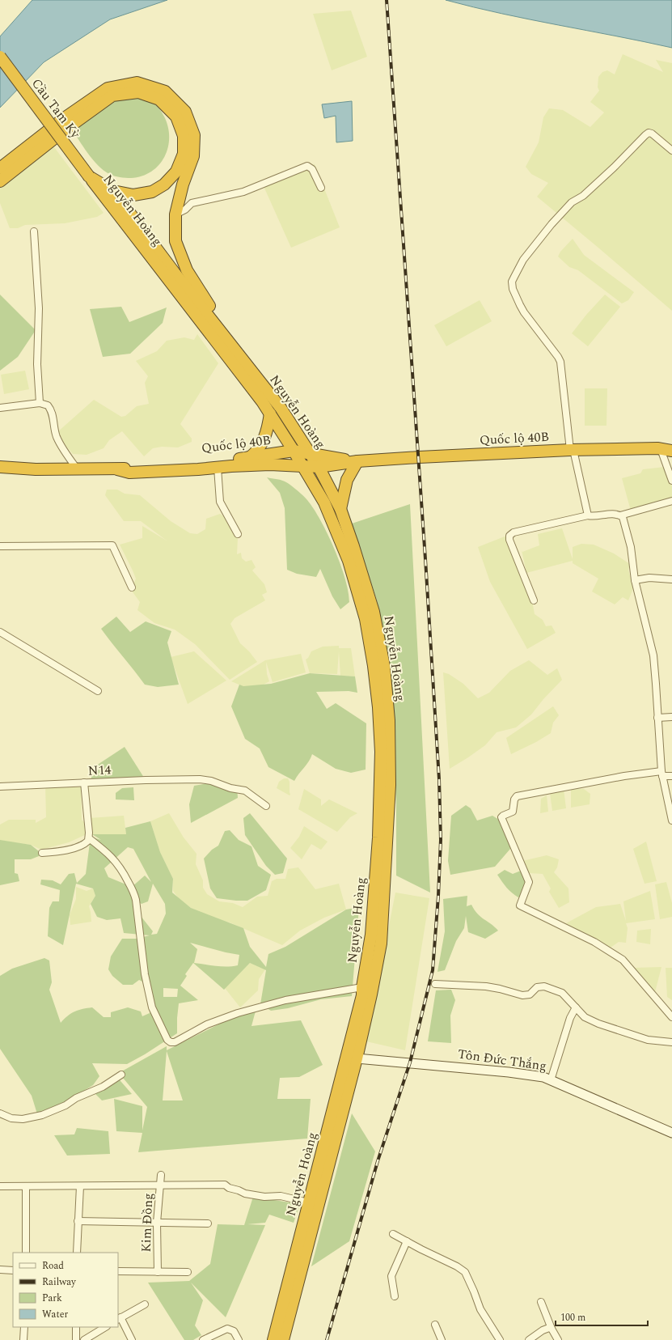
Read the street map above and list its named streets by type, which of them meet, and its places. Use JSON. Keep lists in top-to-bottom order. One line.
{"streets":{"highway":["Cầu Tam Kỳ","Nguyễn Hoàng","Quốc lộ 40B"],"street":["N14","Tôn Đức Thắng","Kim Đồng"]},"crossings":[["Cầu Tam Kỳ","Nguyễn Hoàng"],["Nguyễn Hoàng","Quốc lộ 40B"],["Nguyễn Hoàng","Tôn Đức Thắng"]],"legend":["Road","Railway","Park","Water"],"scale_bar":"100 m"}
